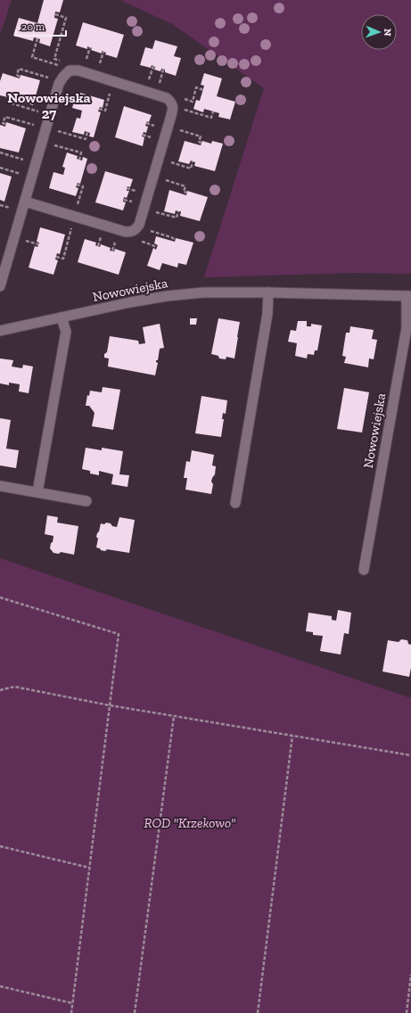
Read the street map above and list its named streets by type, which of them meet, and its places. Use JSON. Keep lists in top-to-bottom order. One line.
{"streets":{"street":["Nowowiejska"]},"districts":["Nowowiejska 27"],"parks":["ROD \"Krzekowo\""],"scale_bar":"20 m","north":"right"}
